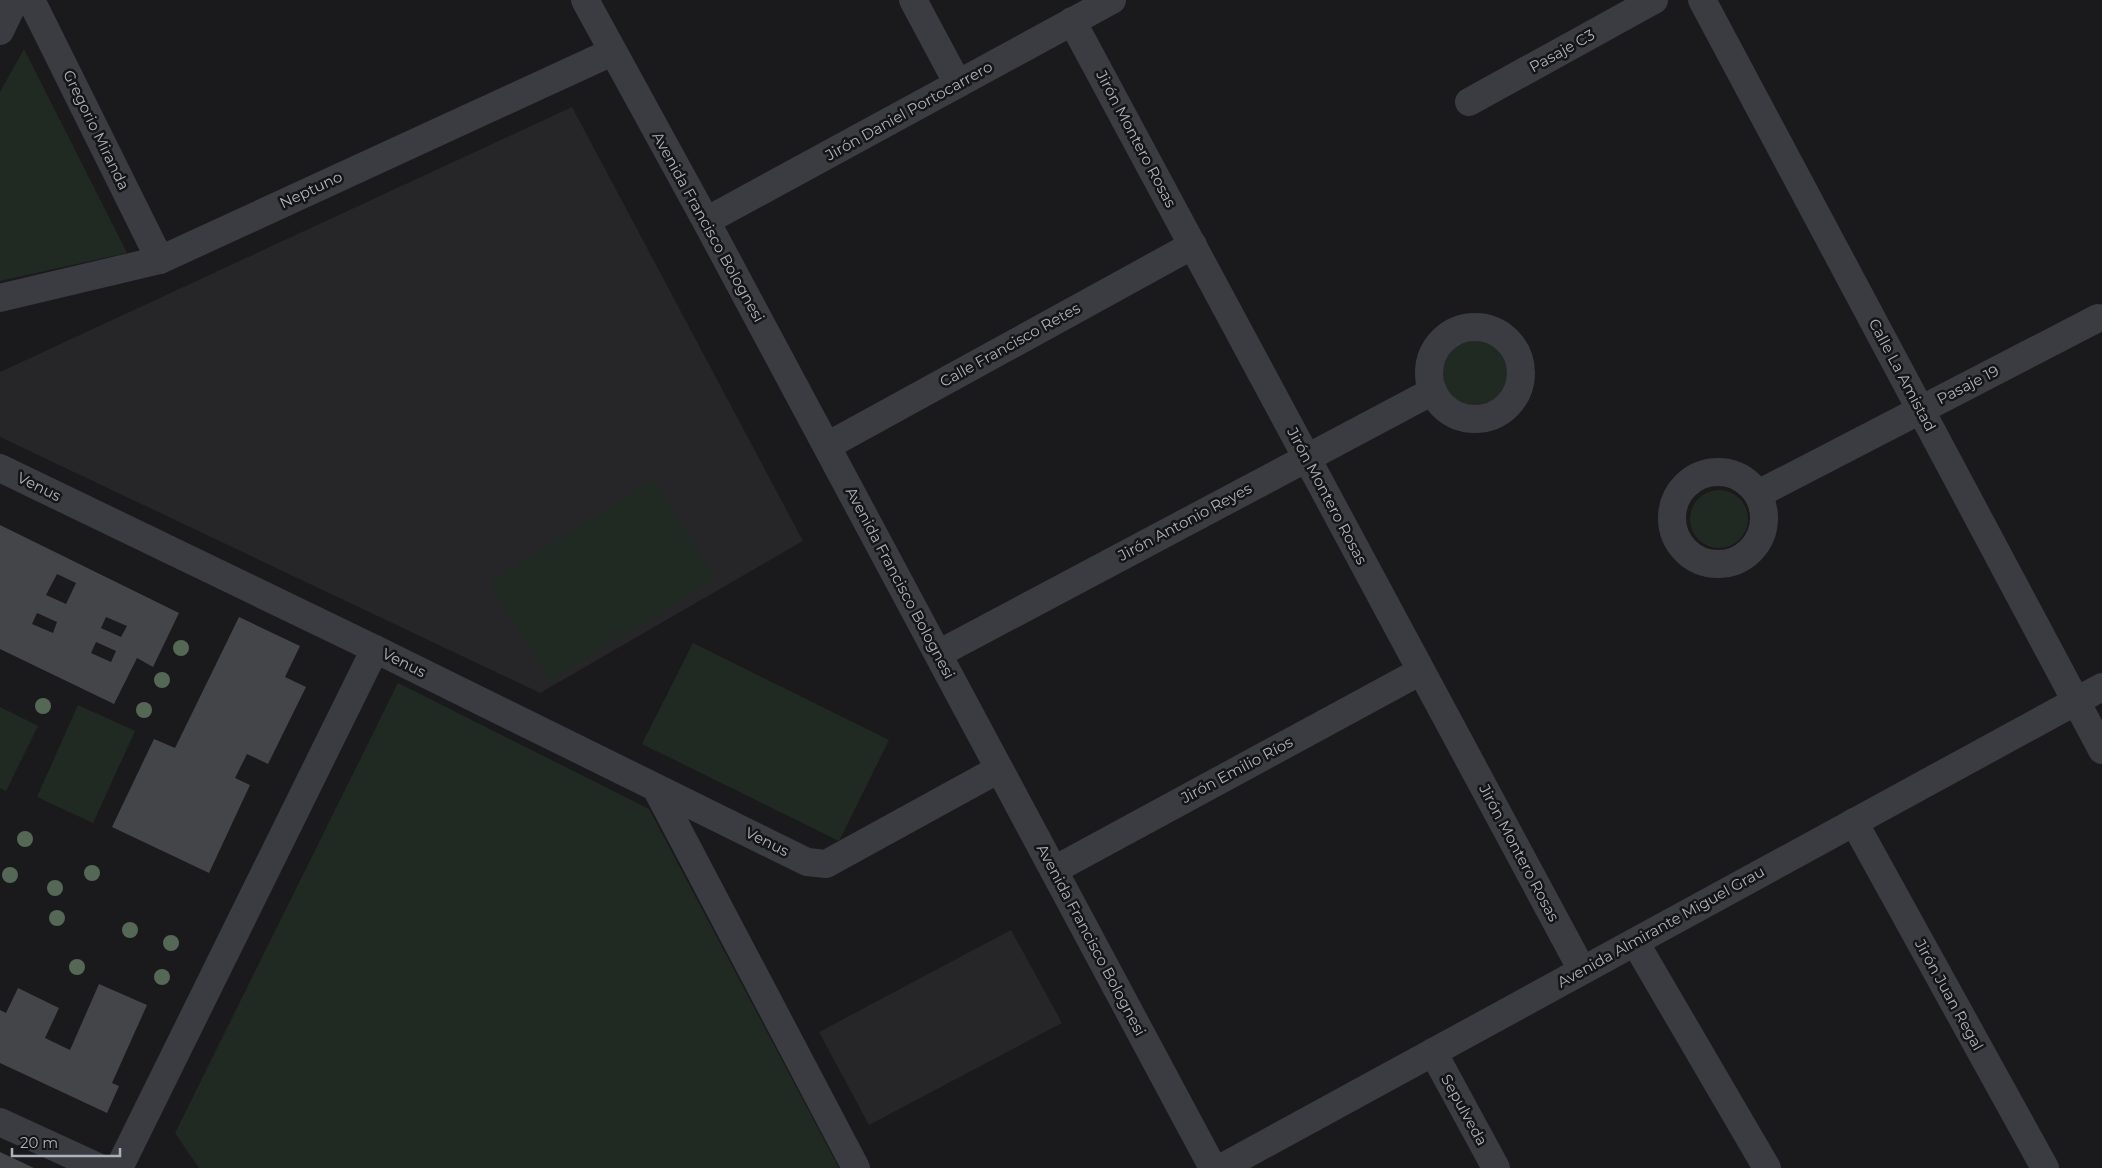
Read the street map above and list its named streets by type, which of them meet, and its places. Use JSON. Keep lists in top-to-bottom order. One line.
{"streets":{"street":["Pasaje C3","Jirón Daniel Portocarrero","Gregorio Miranda","Jirón Montero Rosas","Neptuno","Avenida Francisco Bolognesi","Calle Francisco Retes","Calle La Amistad","Pasaje 19","Venus","Jirón Antonio Reyes","Jirón Emilio Ríos","Avenida Almirante Miguel Grau","Jirón Juan Regal","Sepulveda"]},"crossings":[["Jirón Daniel Portocarrero","Jirón Montero Rosas"],["Jirón Daniel Portocarrero","Avenida Francisco Bolognesi"],["Gregorio Miranda","Neptuno"],["Jirón Montero Rosas","Calle Francisco Retes"],["Jirón Montero Rosas","Jirón Antonio Reyes"],["Jirón Montero Rosas","Jirón Emilio Ríos"],["Jirón Montero Rosas","Avenida Almirante Miguel Grau"],["Neptuno","Avenida Francisco Bolognesi"],["Avenida Francisco Bolognesi","Calle Francisco Retes"],["Avenida Francisco Bolognesi","Venus"],["Avenida Francisco Bolognesi","Jirón Antonio Reyes"],["Avenida Francisco Bolognesi","Jirón Emilio Ríos"],["Calle La Amistad","Pasaje 19"],["Calle La Amistad","Avenida Almirante Miguel Grau"],["Avenida Almirante Miguel Grau","Jirón Juan Regal"],["Avenida Almirante Miguel Grau","Sepulveda"]],"scale_bar":"20 m"}
